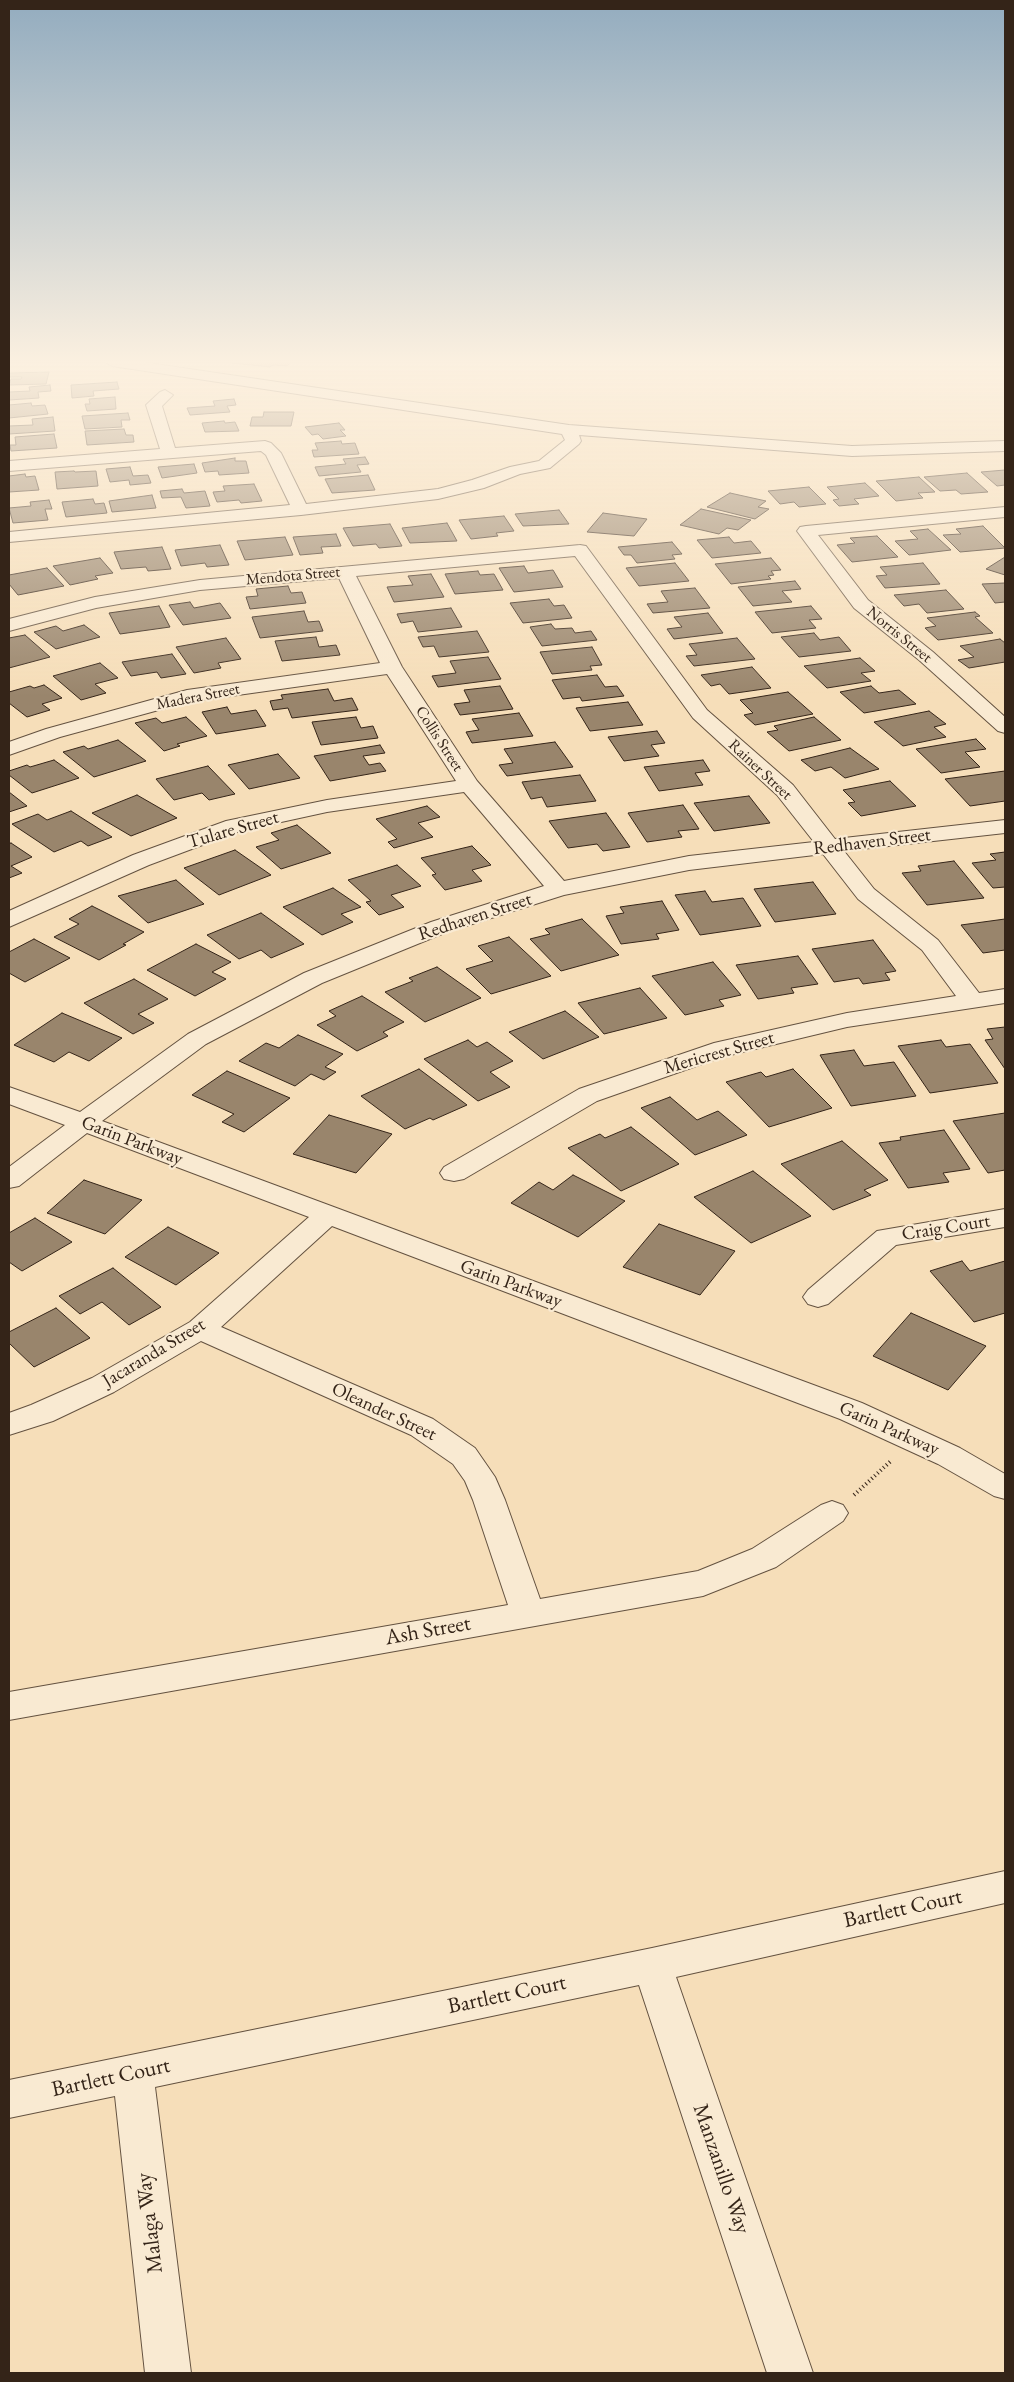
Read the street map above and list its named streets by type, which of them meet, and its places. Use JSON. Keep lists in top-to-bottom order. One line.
{"streets":{"street":["Mendota Street","Norris Street","Madera Street","Collis Street","Rainer Street","Tulare Street","Redhaven Street","Mericrest Street","Garin Parkway","Craig Court","Jacaranda Street","Oleander Street","Ash Street","Bartlett Court","Manzanillo Way","Malaga Way"]},"crossings":[["Mendota Street","Collis Street"],["Mendota Street","Rainer Street"],["Madera Street","Collis Street"],["Collis Street","Tulare Street"],["Collis Street","Redhaven Street"],["Rainer Street","Redhaven Street"],["Rainer Street","Mericrest Street"],["Redhaven Street","Garin Parkway"],["Garin Parkway","Jacaranda Street"],["Jacaranda Street","Oleander Street"],["Oleander Street","Ash Street"],["Bartlett Court","Manzanillo Way"],["Bartlett Court","Malaga Way"]]}
